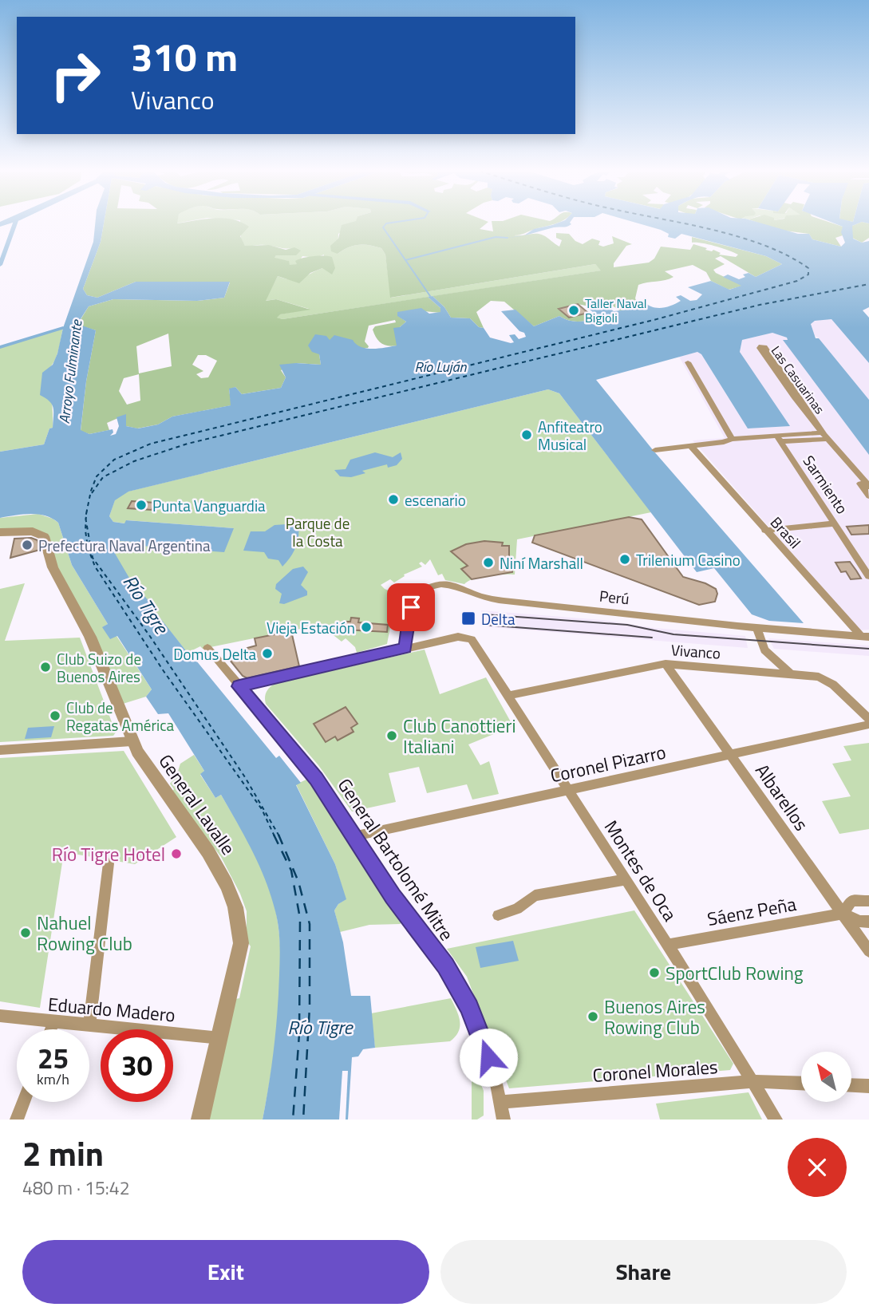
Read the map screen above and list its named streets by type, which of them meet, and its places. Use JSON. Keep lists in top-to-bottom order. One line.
{"streets":{"street":["Las Casuarinas","Sarmiento","Brasil","Perú","Vivanco","Coronel Pizarro","Albarellos","General Lavalle","General Bartolomé Mitre","Montes de Oca","Sáenz Peña","Eduardo Madero","Coronel Morales"]},"crossings":[["Brasil","Perú"],["Perú","Montes de Oca"],["Vivanco","Albarellos"],["Vivanco","Montes de Oca"],["Coronel Pizarro","Albarellos"],["Coronel Pizarro","General Bartolomé Mitre"],["Coronel Pizarro","Montes de Oca"],["Albarellos","Sáenz Peña"],["General Lavalle","Eduardo Madero"],["General Bartolomé Mitre","Coronel Morales"],["Montes de Oca","Sáenz Peña"],["Montes de Oca","Coronel Morales"]],"water":["Río Luján","Arroyo Fulminante","Río Tigre"],"parks":["Parque de la Costa"],"places":{"other":["Taller Naval Bigioli","Anfiteatro Musical","escenario","Punta Vanguardia","Prefectura Naval Argentina","Trilenium Casino","Niní Marshall","Vieja Estación","Domus Delta","Club Suizo de Buenos Aires","Club de Regatas América","Club Canottieri Italiani","Río Tigre Hotel","Nahuel Rowing Club","SportClub Rowing","Buenos Aires Rowing Club"],"transit":["Delta"]},"north":"top left","page":{"turn":["310 m","Vivanco"],"speed":"25 km/h","limit":"30","heading":["2 min","480 m · 15:42"],"buttons":["Exit","Share"]}}
